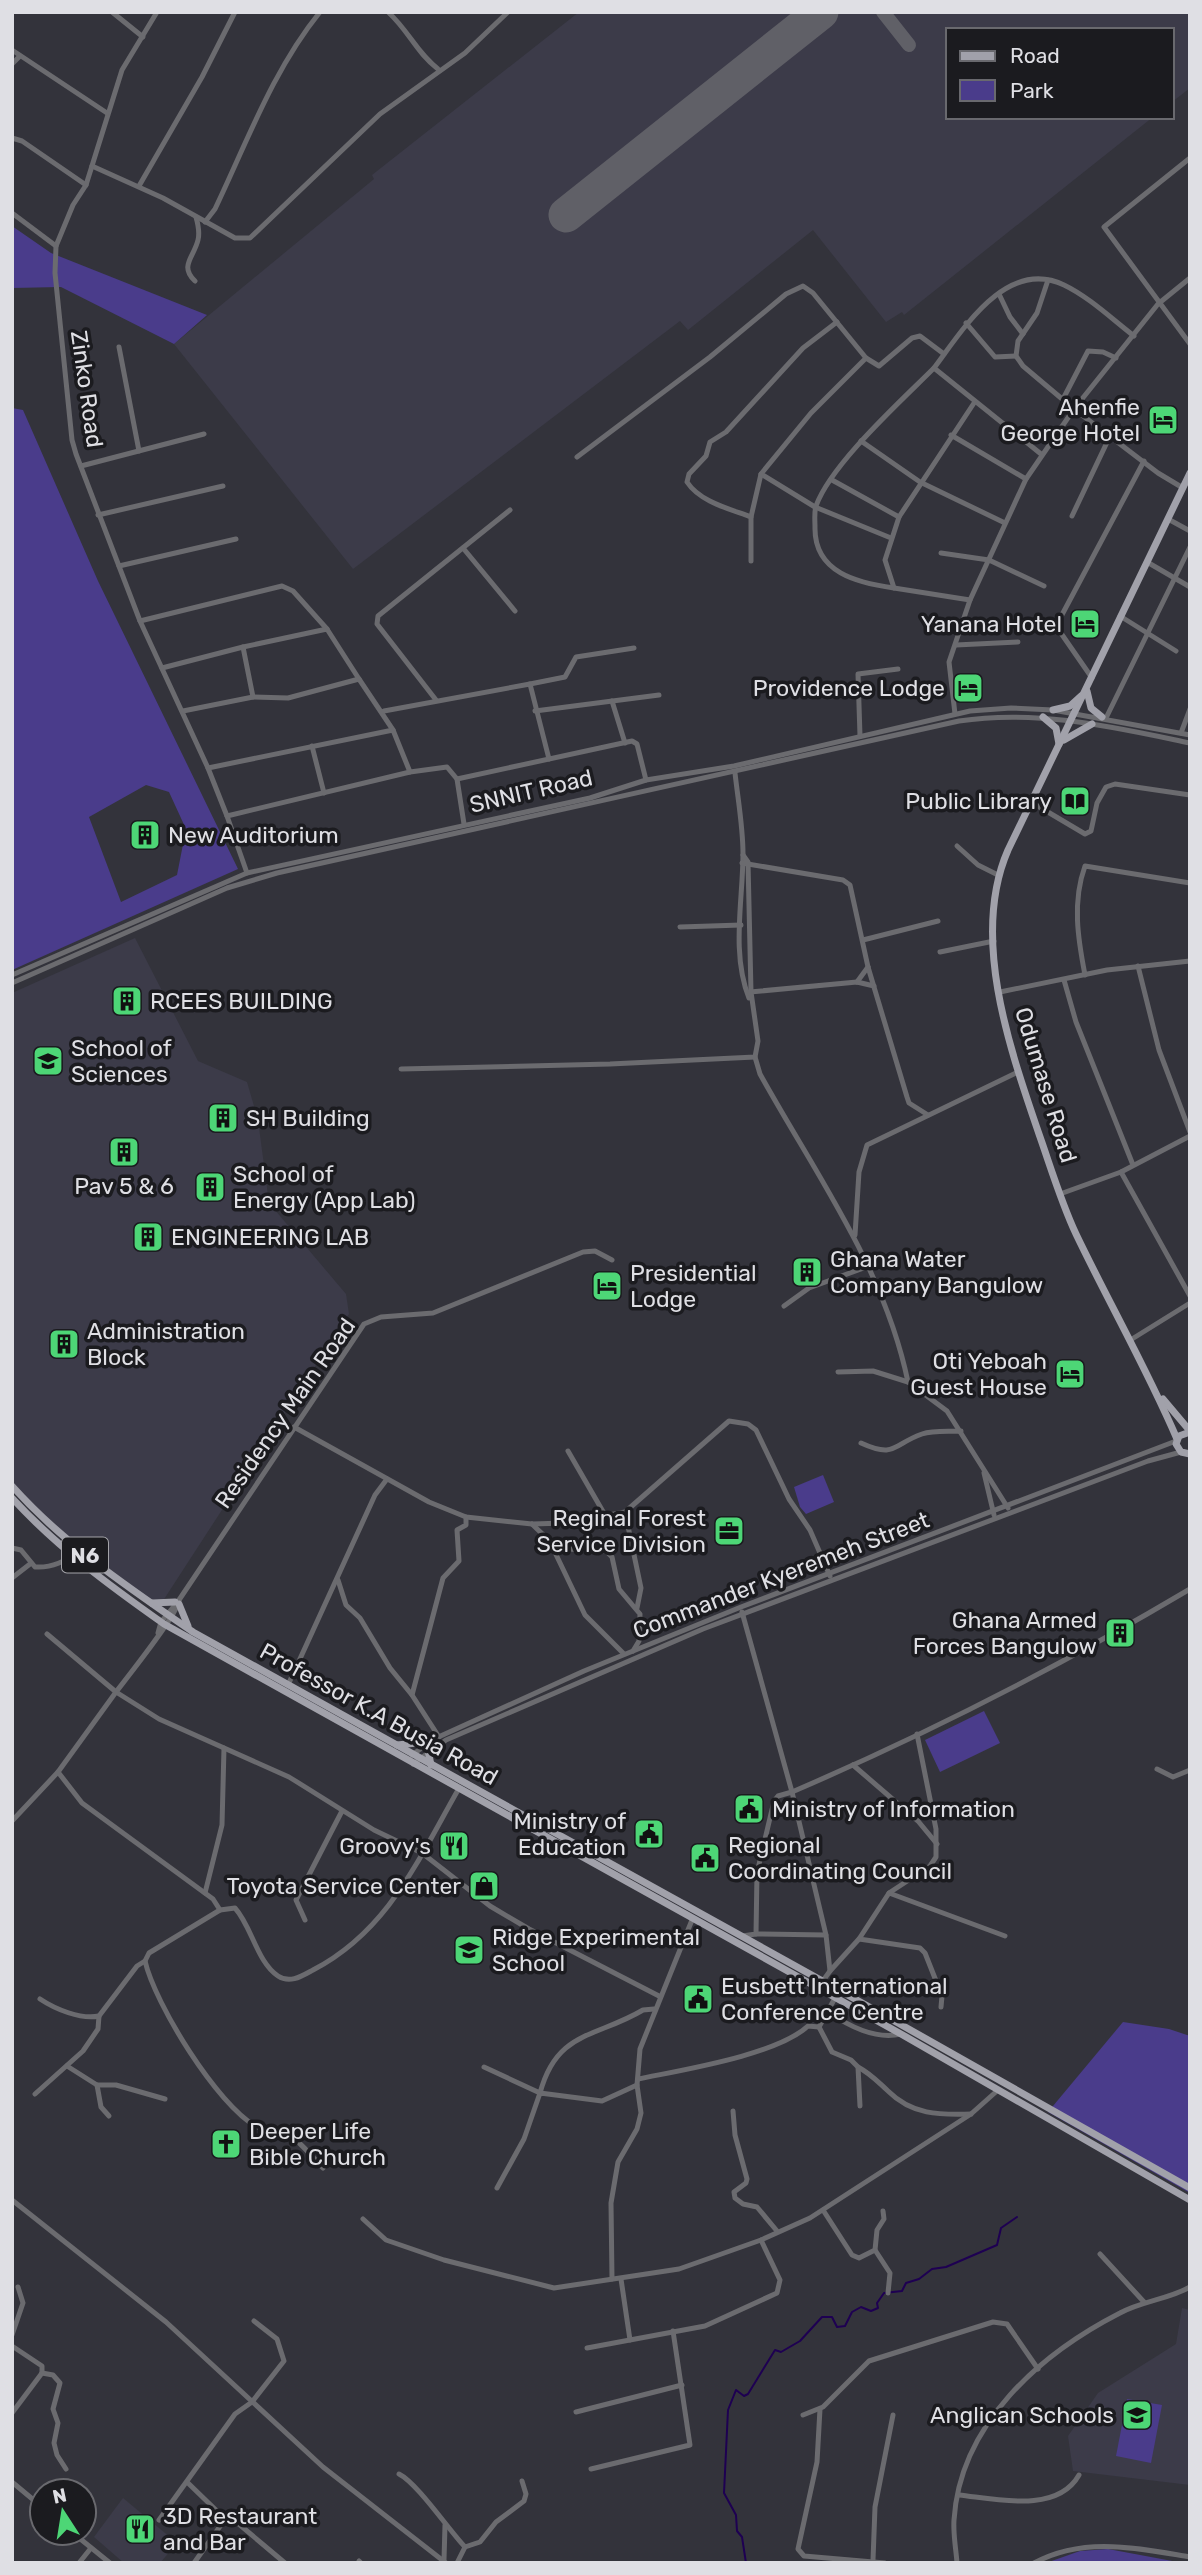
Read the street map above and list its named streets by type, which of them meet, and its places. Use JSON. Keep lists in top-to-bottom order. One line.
{"streets":{"main road":["Odumase Road","N6","Professor K.A Busia Road"],"street":["Zinko Road","SNNIT Road","Residency Main Road","Commander Kyeremeh Street"]},"crossings":[["Zinko Road","SNNIT Road"],["SNNIT Road","Odumase Road"],["Odumase Road","Commander Kyeremeh Street"],["Residency Main Road","Professor K.A Busia Road"],["Commander Kyeremeh Street","Professor K.A Busia Road"]],"places":{"hotel":["Ahenfie George Hotel","Yanana Hotel","Providence Lodge","Presidential Lodge","Oti Yeboah Guest House"],"library":["Public Library"],"building":["New Auditorium","RCEES BUILDING","SH Building","Pav 5 & 6","School of Energy (App Lab)","ENGINEERING LAB","Ghana Water Company Bangulow","Administration Block","Ghana Armed Forces Bangulow"],"school or university":["School of Sciences","Ridge Experimental School","Anglican Schools"],"office":["Reginal Forest Service Division"],"public building":["Ministry of Information","Ministry of Education","Regional Coordinating Council","Eusbett International Conference Centre"],"restaurant":["Groovy's","3D Restaurant and Bar"],"shop":["Toyota Service Center"],"church":["Deeper Life Bible Church"]},"legend":["Road","Park"],"north":"top"}
